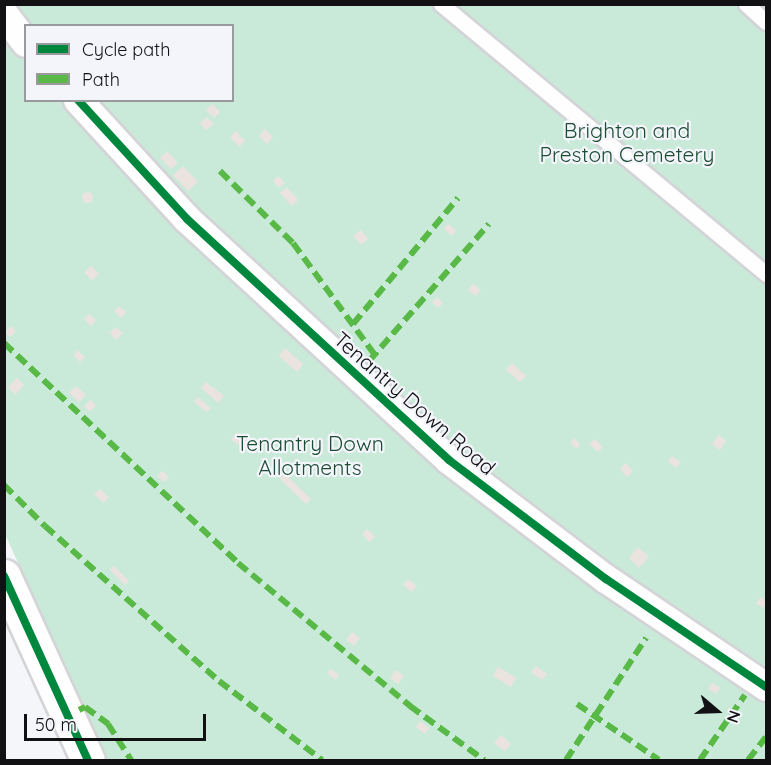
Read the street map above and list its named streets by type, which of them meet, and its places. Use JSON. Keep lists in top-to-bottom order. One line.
{"streets":{"street":["Tenantry Down Road"]},"parks":["Brighton and Preston Cemetery","Tenantry Down Allotments"],"legend":["Cycle path","Path"],"scale_bar":"50 m","north":"right"}
